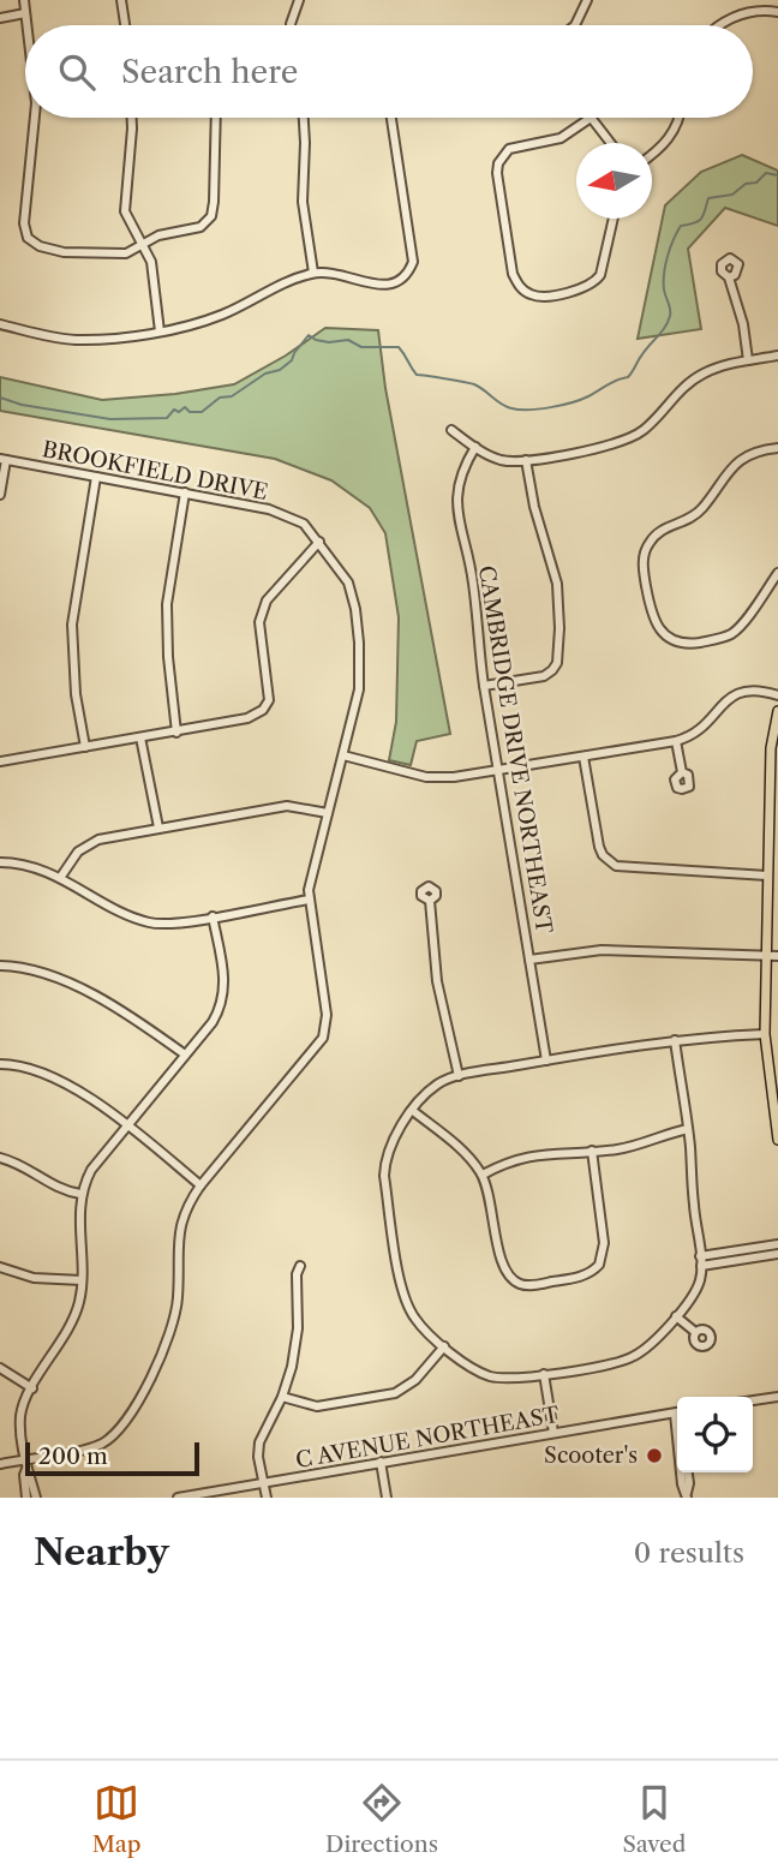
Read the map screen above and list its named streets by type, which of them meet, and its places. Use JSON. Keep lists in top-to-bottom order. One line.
{"streets":{"street":["BROOKFIELD DRIVE","CAMBRIDGE DRIVE NORTHEAST","C AVENUE NORTHEAST"]},"places":["Scooter's"],"scale_bar":"200 m","north":"left","page":{"search":"Search here","scale":"200 m","heading":["Nearby","0 results"],"nav":["Map","Directions","Saved"]}}
